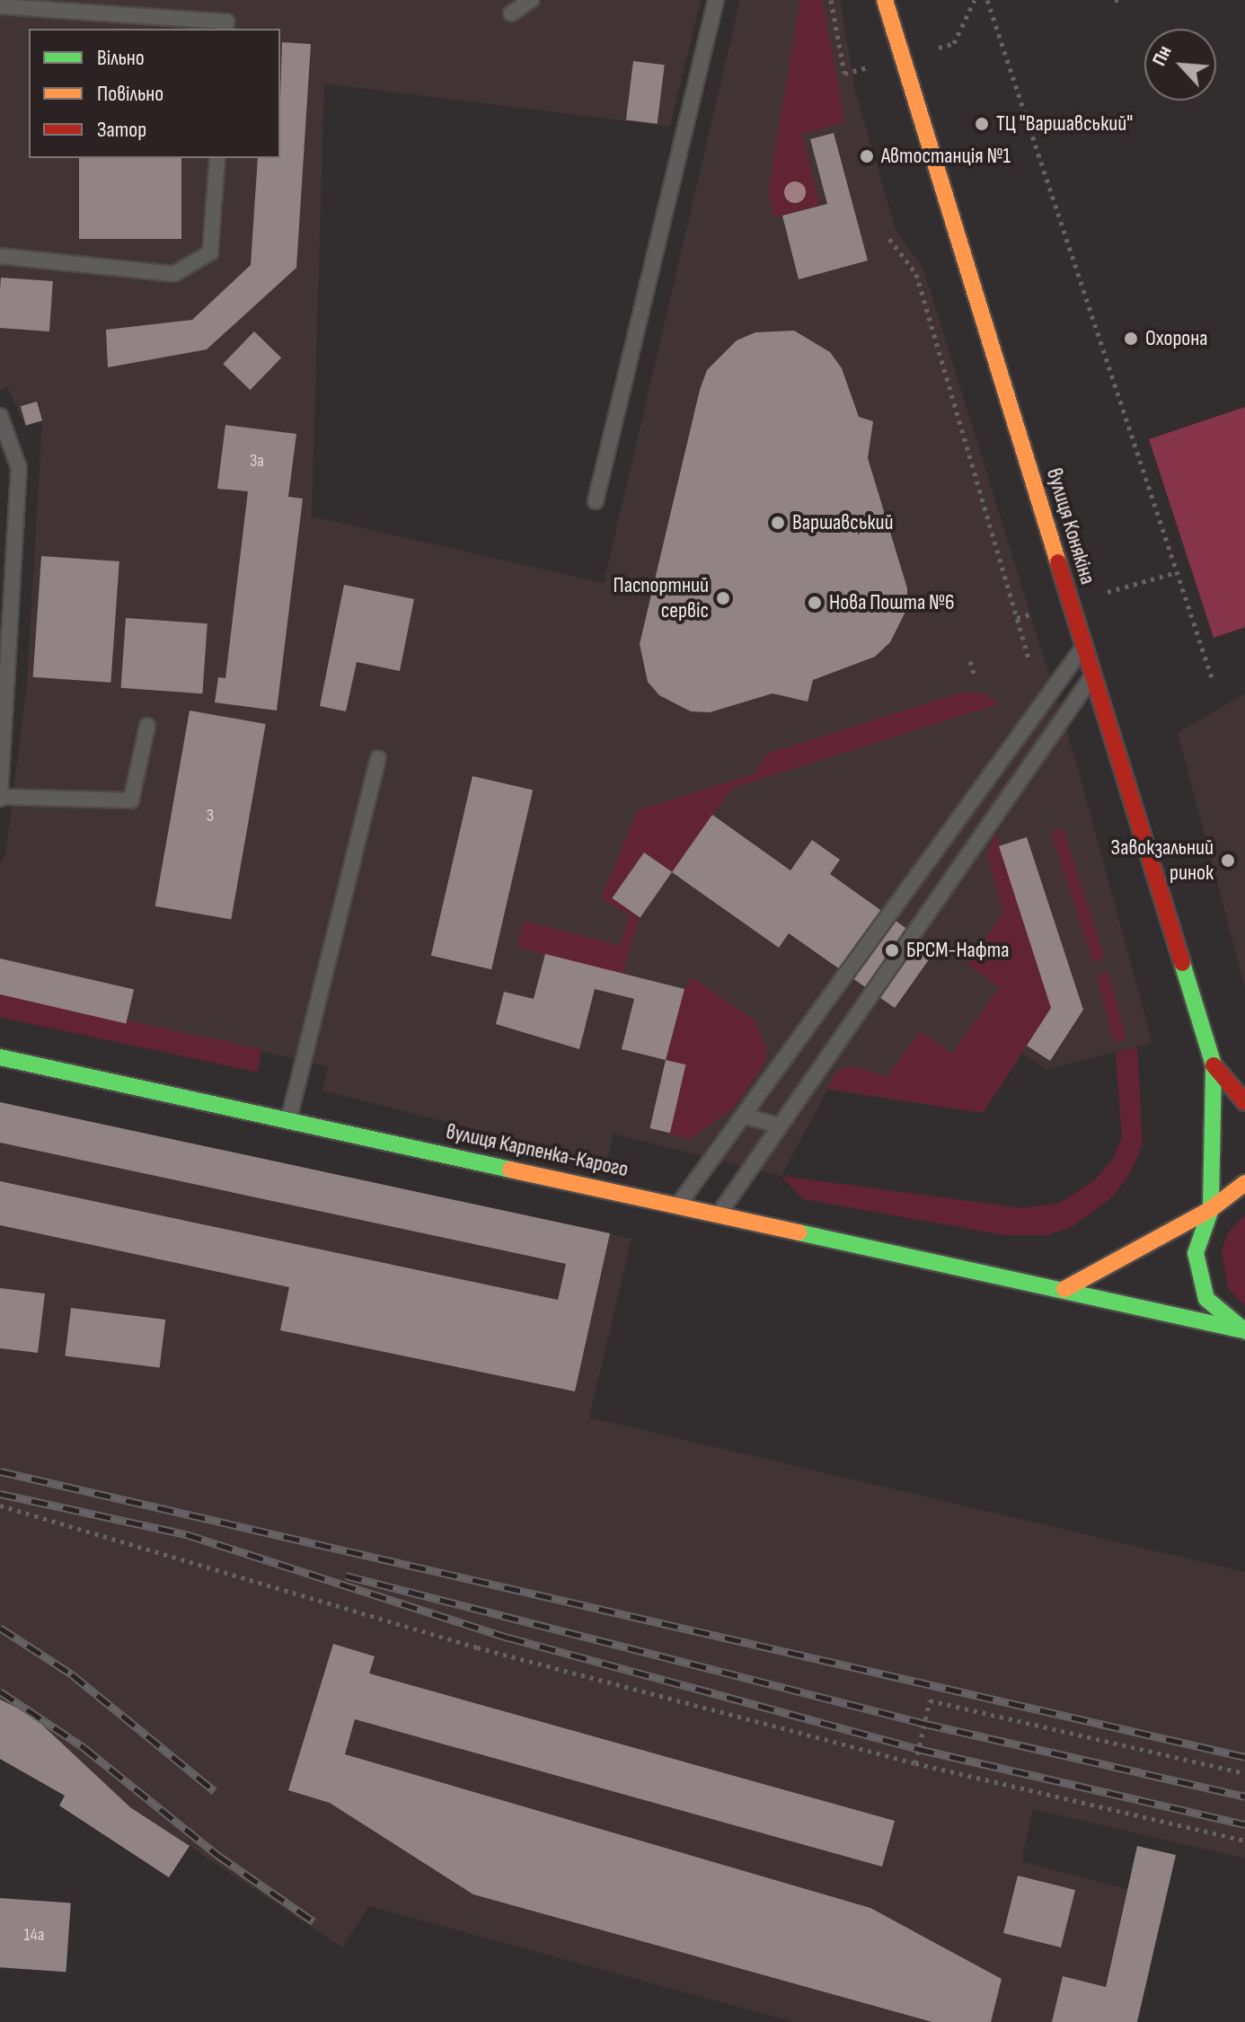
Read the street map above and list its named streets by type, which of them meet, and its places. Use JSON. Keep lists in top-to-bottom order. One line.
{"streets":{"main road":["вулиця Конякіна","вулиця Карпенка-Карого"]},"places":["ТЦ \"Варшавський\"","Автостанція №1","Охорона","Варшавський","Паспортний сервіс","Нова Пошта №6","Завокзальний ринок","БРСМ-Нафта"],"house_numbers":["3а","3","14а"],"legend":["Вільно","Повільно","Затор"],"north":"top left"}
